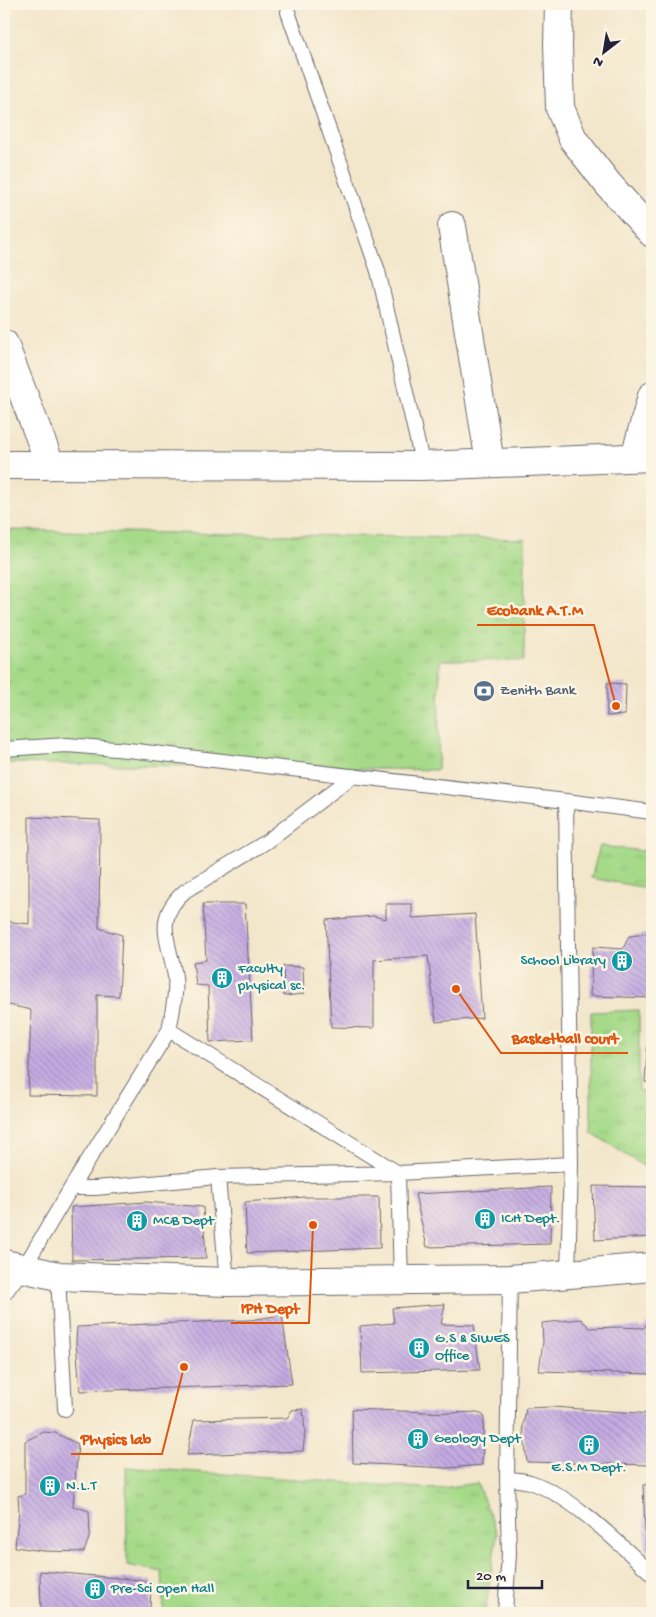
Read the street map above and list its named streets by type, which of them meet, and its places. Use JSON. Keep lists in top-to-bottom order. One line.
{"places":{"bank":["Zenith Bank"],"other":["Ecobank A.T.M","Basketball court","IPH Dept","Physics lab"],"building":["School Library","Faculty physical sc.","ICH Dept.","MCB Dept","G.S & SIWES Office","Geology Dept","E.S.M Dept.","N.L.T","Pre-Sci Open Hall"]},"scale_bar":"20 m","north":"bottom left"}
